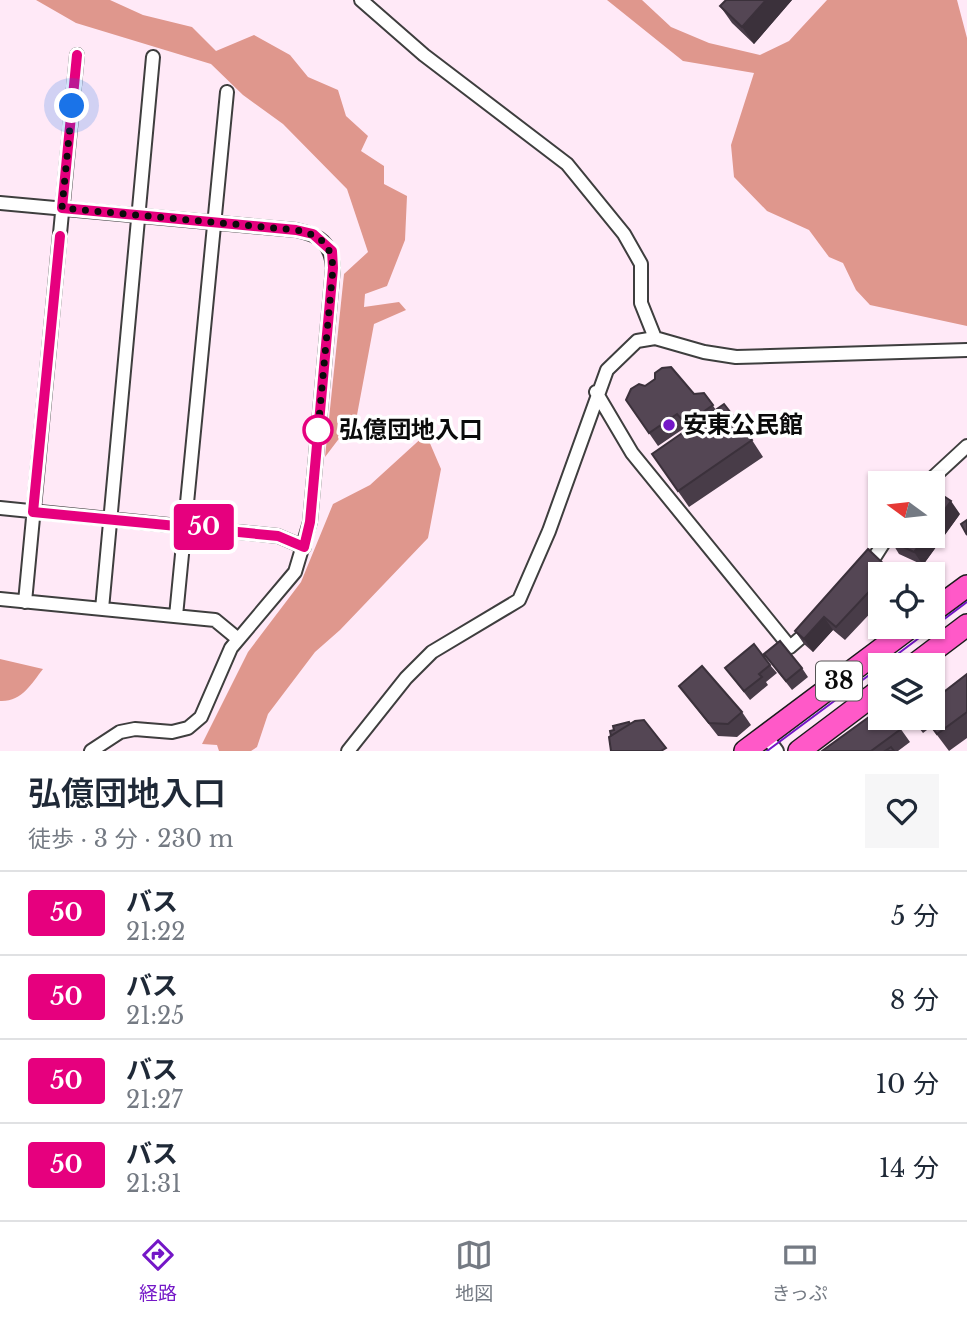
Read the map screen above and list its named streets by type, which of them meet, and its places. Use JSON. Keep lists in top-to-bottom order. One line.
{"streets":{"main road":["38"]},"places":["安東公民館","弘億団地入口"],"lines":["bus line 50"],"north":"left","page":{"on_map":"50","heading":["弘億団地入口","徒歩 · 3 分 · 230 m"],"list":[{"mark":"50","name":"バス","note":"21:22","value":"5 分"},{"mark":"50","name":"バス","note":"21:25","value":"8 分"},{"mark":"50","name":"バス","note":"21:27","value":"10 分"},{"mark":"50","name":"バス","note":"21:31","value":"14 分"}],"tabs":["経路","地図","きっぷ"]}}
